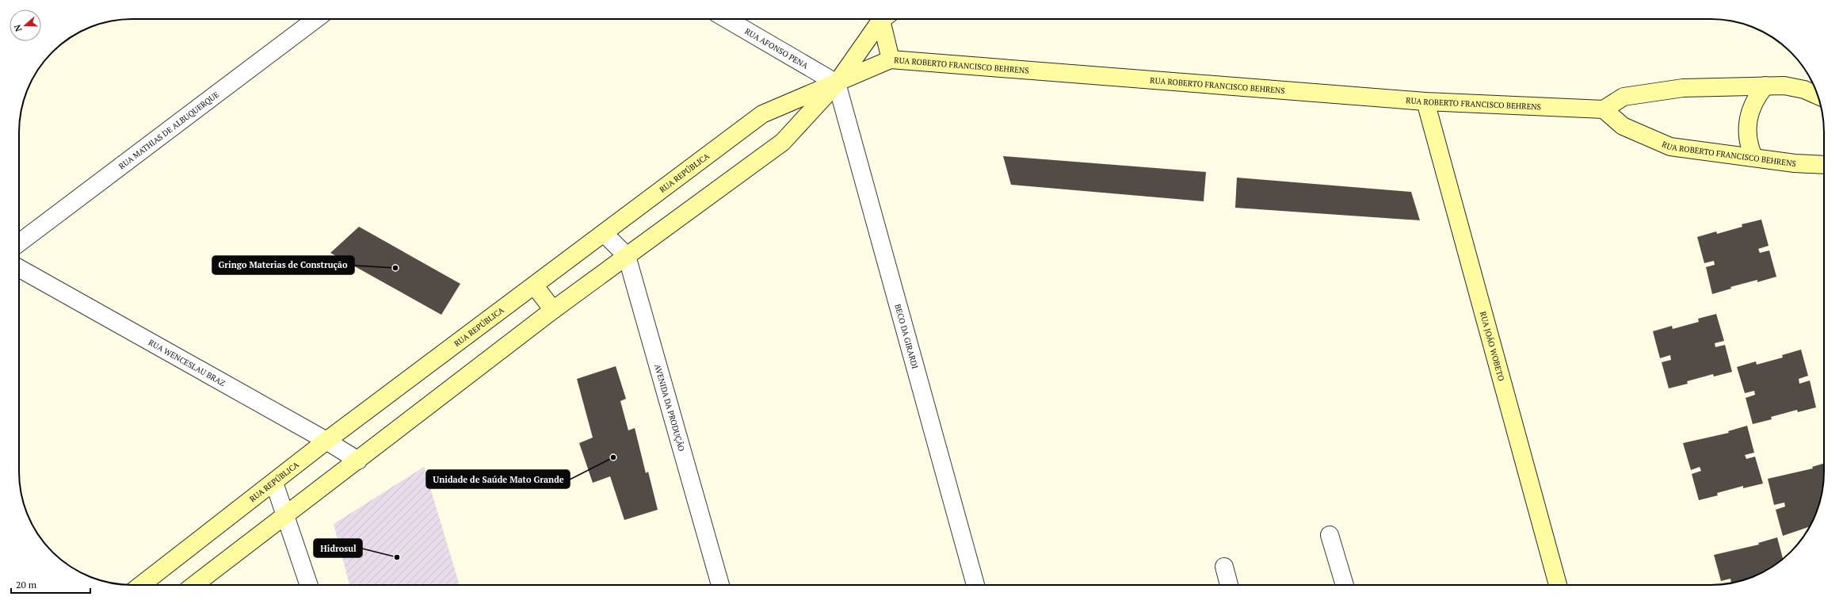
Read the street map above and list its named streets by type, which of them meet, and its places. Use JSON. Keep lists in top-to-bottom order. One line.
{"streets":{"main road":["RUA ROBERTO FRANCISCO BEHRENS","RUA REPÚBLICA","RUA JOÃO WOBETO"],"street":["RUA AFONSO PENA","RUA MATHIAS DE ALBUQUERQUE","BECO DA GIRARDI","RUA WENCESLAU BRAZ","AVENIDA DA PRODUÇÃO"]},"crossings":[["RUA AFONSO PENA","RUA ROBERTO FRANCISCO BEHRENS"],["RUA AFONSO PENA","RUA REPÚBLICA"],["RUA AFONSO PENA","BECO DA GIRARDI"],["RUA ROBERTO FRANCISCO BEHRENS","RUA REPÚBLICA"],["RUA ROBERTO FRANCISCO BEHRENS","BECO DA GIRARDI"],["RUA ROBERTO FRANCISCO BEHRENS","RUA JOÃO WOBETO"],["RUA REPÚBLICA","BECO DA GIRARDI"],["RUA REPÚBLICA","RUA WENCESLAU BRAZ"],["RUA REPÚBLICA","AVENIDA DA PRODUÇÃO"]],"places":["Gringo Materias de Construção","Unidade de Saúde Mato Grande","Hidrosul"],"scale_bar":"20 m","north":"left"}
